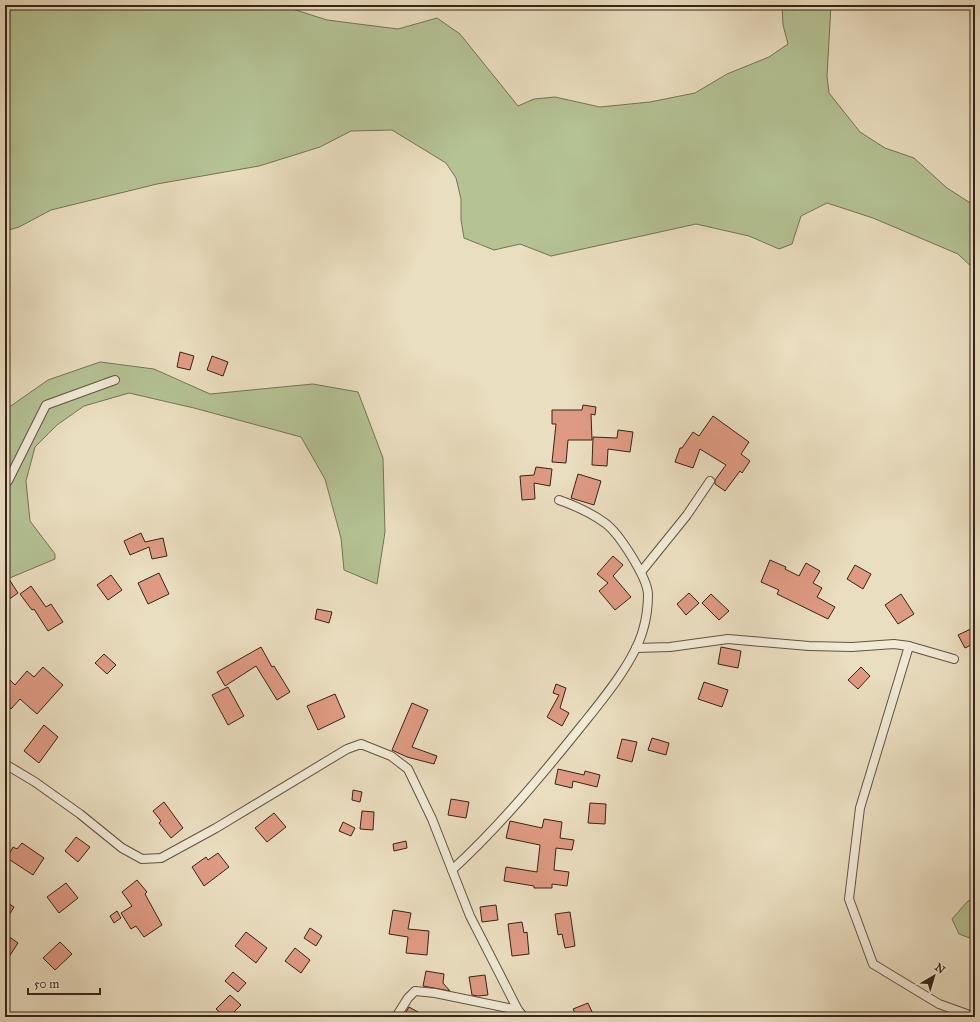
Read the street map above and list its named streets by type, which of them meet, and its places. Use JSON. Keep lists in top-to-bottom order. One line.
{"scale_bar":"50 m","north":"top right"}
